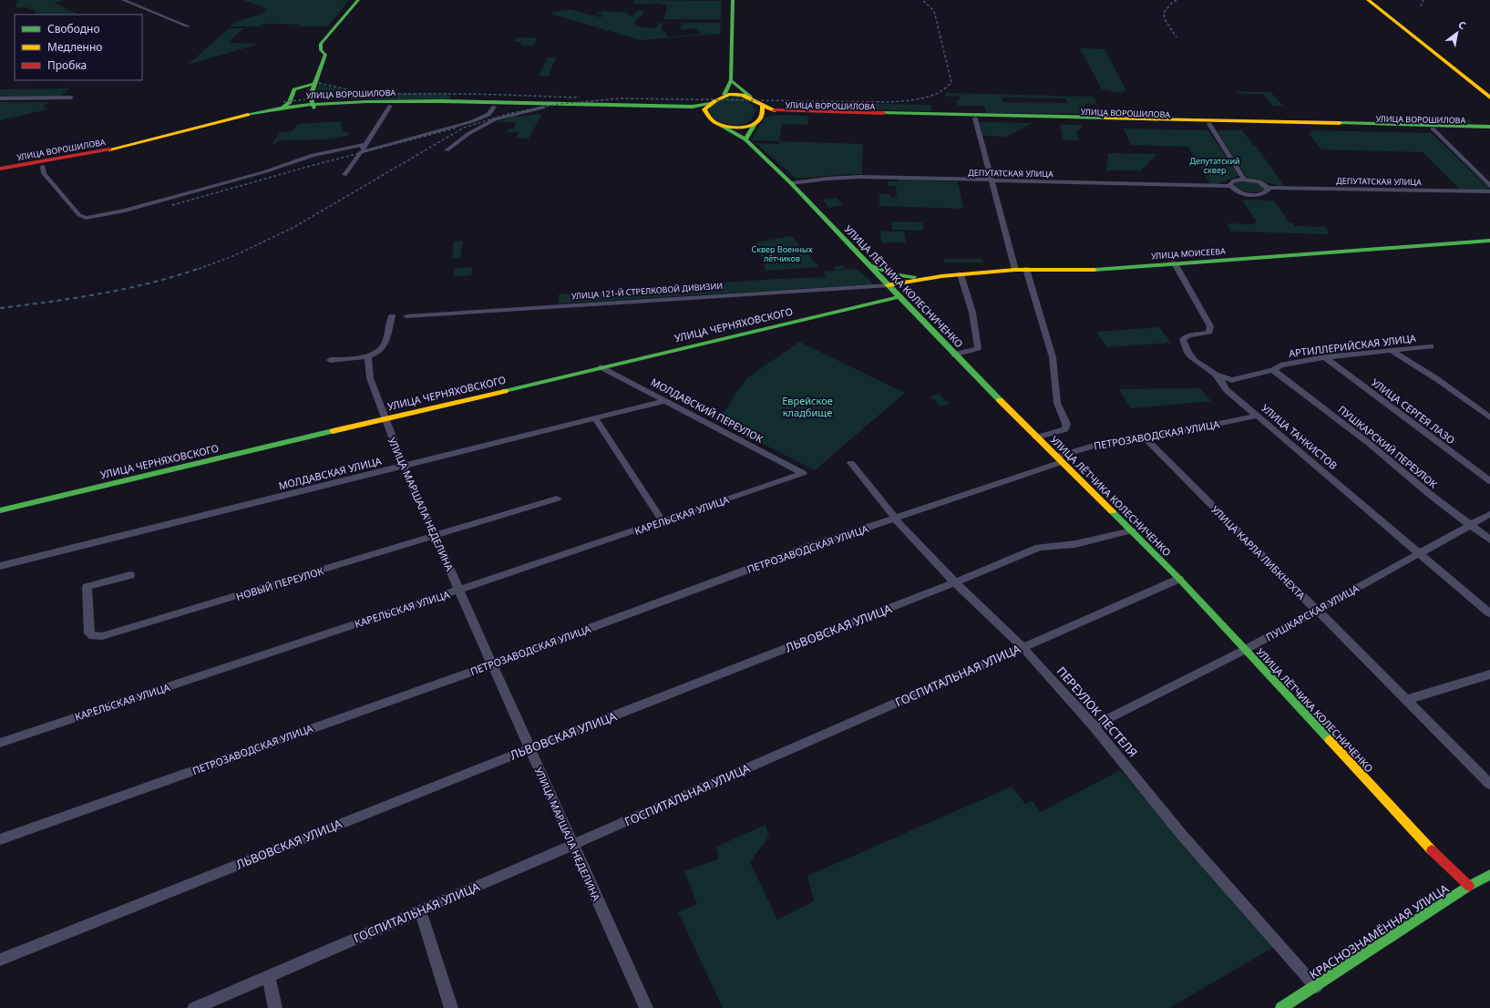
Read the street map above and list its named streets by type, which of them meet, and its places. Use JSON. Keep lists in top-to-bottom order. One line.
{"streets":{"main road":["УЛИЦА ВОРОШИЛОВА","УЛИЦА МОИСЕЕВА","УЛИЦА ЛЁТЧИКА КОЛЕСНИЧЕНКО","УЛИЦА ЧЕРНЯХОВСКОГО","КРАСНОЗНАМЁННАЯ УЛИЦА"],"street":["ДЕПУТАТСКАЯ УЛИЦА","УЛИЦА 121-Й СТРЕЛКОВОЙ ДИВИЗИИ","АРТИЛЛЕРИЙСКАЯ УЛИЦА","МОЛДАВСКИЙ ПЕРЕУЛОК","УЛИЦА СЕРГЕЯ ЛАЗО","ПЕТРОЗАВОДСКАЯ УЛИЦА","УЛИЦА ТАНКИСТОВ","ПУШКАРСКИЙ ПЕРЕУЛОК","МОЛДАВСКАЯ УЛИЦА","УЛИЦА МАРШАЛА НЕДЕЛИНА","КАРЕЛЬСКАЯ УЛИЦА","УЛИЦА КАРЛА ЛИБКНЕХТА","НОВЫЙ ПЕРЕУЛОК","ПУШКАРСКАЯ УЛИЦА","ЛЬВОВСКАЯ УЛИЦА","ГОСПИТАЛЬНАЯ УЛИЦА","ПЕРЕУЛОК ПЕСТЕЛЯ"]},"crossings":[["УЛИЦА ВОРОШИЛОВА","УЛИЦА ЛЁТЧИКА КОЛЕСНИЧЕНКО"],["ДЕПУТАТСКАЯ УЛИЦА","УЛИЦА ЛЁТЧИКА КОЛЕСНИЧЕНКО"],["УЛИЦА МОИСЕЕВА","УЛИЦА ЛЁТЧИКА КОЛЕСНИЧЕНКО"],["УЛИЦА МОИСЕЕВА","УЛИЦА 121-Й СТРЕЛКОВОЙ ДИВИЗИИ"],["УЛИЦА МОИСЕЕВА","УЛИЦА ТАНКИСТОВ"],["УЛИЦА ЛЁТЧИКА КОЛЕСНИЧЕНКО","УЛИЦА 121-Й СТРЕЛКОВОЙ ДИВИЗИИ"],["УЛИЦА ЛЁТЧИКА КОЛЕСНИЧЕНКО","УЛИЦА ЧЕРНЯХОВСКОГО"],["УЛИЦА ЛЁТЧИКА КОЛЕСНИЧЕНКО","ПЕТРОЗАВОДСКАЯ УЛИЦА"],["УЛИЦА ЛЁТЧИКА КОЛЕСНИЧЕНКО","ПУШКАРСКАЯ УЛИЦА"],["УЛИЦА ЛЁТЧИКА КОЛЕСНИЧЕНКО","ЛЬВОВСКАЯ УЛИЦА"],["УЛИЦА ЛЁТЧИКА КОЛЕСНИЧЕНКО","ГОСПИТАЛЬНАЯ УЛИЦА"],["УЛИЦА ЛЁТЧИКА КОЛЕСНИЧЕНКО","КРАСНОЗНАМЁННАЯ УЛИЦА"],["УЛИЦА ЧЕРНЯХОВСКОГО","МОЛДАВСКИЙ ПЕРЕУЛОК"],["УЛИЦА ЧЕРНЯХОВСКОГО","УЛИЦА МАРШАЛА НЕДЕЛИНА"],["АРТИЛЛЕРИЙСКАЯ УЛИЦА","УЛИЦА СЕРГЕЯ ЛАЗО"],["АРТИЛЛЕРИЙСКАЯ УЛИЦА","УЛИЦА ТАНКИСТОВ"],["АРТИЛЛЕРИЙСКАЯ УЛИЦА","ПУШКАРСКИЙ ПЕРЕУЛОК"],["МОЛДАВСКИЙ ПЕРЕУЛОК","МОЛДАВСКАЯ УЛИЦА"],["МОЛДАВСКИЙ ПЕРЕУЛОК","КАРЕЛЬСКАЯ УЛИЦА"],["ПЕТРОЗАВОДСКАЯ УЛИЦА","УЛИЦА ТАНКИСТОВ"],["ПЕТРОЗАВОДСКАЯ УЛИЦА","УЛИЦА МАРШАЛА НЕДЕЛИНА"],["ПЕТРОЗАВОДСКАЯ УЛИЦА","УЛИЦА КАРЛА ЛИБКНЕХТА"],["ПЕТРОЗАВОДСКАЯ УЛИЦА","ПЕРЕУЛОК ПЕСТЕЛЯ"],["УЛИЦА ТАНКИСТОВ","ПУШКАРСКАЯ УЛИЦА"],["ПУШКАРСКИЙ ПЕРЕУЛОК","ПУШКАРСКАЯ УЛИЦА"],["МОЛДАВСКАЯ УЛИЦА","УЛИЦА МАРШАЛА НЕДЕЛИНА"],["УЛИЦА МАРШАЛА НЕДЕЛИНА","КАРЕЛЬСКАЯ УЛИЦА"],["УЛИЦА МАРШАЛА НЕДЕЛИНА","НОВЫЙ ПЕРЕУЛОК"],["УЛИЦА МАРШАЛА НЕДЕЛИНА","ЛЬВОВСКАЯ УЛИЦА"],["УЛИЦА МАРШАЛА НЕДЕЛИНА","ГОСПИТАЛЬНАЯ УЛИЦА"],["УЛИЦА КАРЛА ЛИБКНЕХТА","ПУШКАРСКАЯ УЛИЦА"],["ПУШКАРСКАЯ УЛИЦА","ПЕРЕУЛОК ПЕСТЕЛЯ"],["ЛЬВОВСКАЯ УЛИЦА","ПЕРЕУЛОК ПЕСТЕЛЯ"],["ГОСПИТАЛЬНАЯ УЛИЦА","ПЕРЕУЛОК ПЕСТЕЛЯ"],["ПЕРЕУЛОК ПЕСТЕЛЯ","КРАСНОЗНАМЁННАЯ УЛИЦА"]],"parks":["Депутатский сквер","Сквер Военных лётчиков","Еврейское кладбище"],"legend":["Свободно","Медленно","Пробка"],"north":"top right"}
